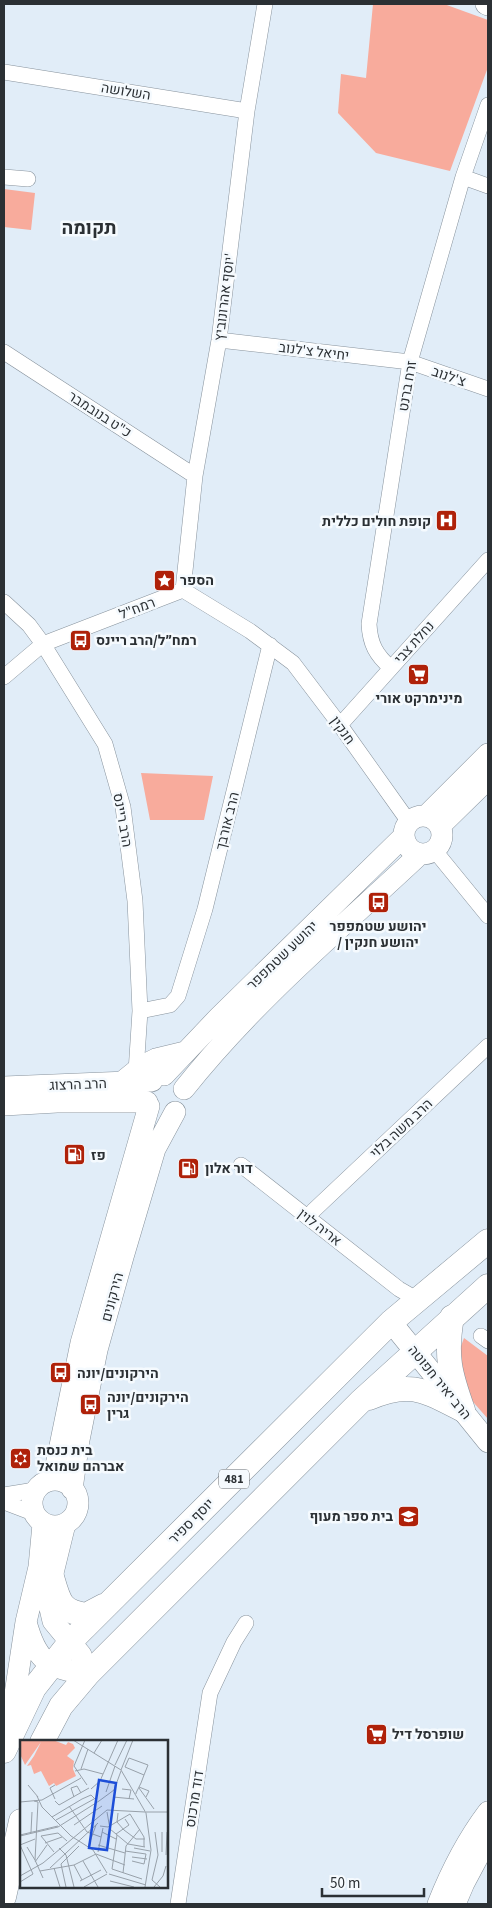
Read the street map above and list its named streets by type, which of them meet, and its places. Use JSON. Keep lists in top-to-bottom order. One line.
{"streets":{"main road":["481","יוסף ספיר"],"street":["השלושה","יוסף אהרונוביץ'","יחיאל צ'לנוב","צ'לנוב","זרח ברנט","כ\"ט בנובמבר","רמח\"ל","נחלת צבי","חנקין","הרב ריינס","הרב אורבך","יהושע שטמפפר","הרב הרצוג","הרב משה בלוי","אריה לוין","הירקונים","הרב יאיר חפוטה","דוד מרכוס"]},"crossings":[["השלושה","יוסף אהרונוביץ'"],["יוסף אהרונוביץ'","יחיאל צ'לנוב"],["יוסף אהרונוביץ'","כ\"ט בנובמבר"],["יוסף אהרונוביץ'","רמח\"ל"],["יחיאל צ'לנוב","צ'לנוב"],["יחיאל צ'לנוב","זרח ברנט"],["צ'לנוב","זרח ברנט"],["זרח ברנט","נחלת צבי"],["רמח\"ל","הרב ריינס"],["נחלת צבי","חנקין"],["חנקין","הרב אורבך"],["חנקין","יהושע שטמפפר"],["הרב ריינס","הרב אורבך"],["הרב ריינס","יהושע שטמפפר"],["הרב ריינס","הרב הרצוג"],["הרב ריינס","הירקונים"],["יהושע שטמפפר","הרב הרצוג"],["יהושע שטמפפר","הירקונים"],["הרב הרצוג","הירקונים"],["אריה לוין","יוסף ספיר"],["הרב יאיר חפוטה","481"],["הרב יאיר חפוטה","יוסף ספיר"]],"districts":["תקומה"],"places":{"hospital":["קופת חולים כללית"],"place":["הספר"],"bus stop":["רמח״ל/הרב ריינס","יהושע שטמפפר / יהושע חנקין","הירקונים/יונה","הירקונים/יונה גרין"],"supermarket":["מינימרקט אורי","שופרסל דיל"],"fuel station":["פז","דור אלון"],"synagogue":["בית כנסת אברהם שמואל"],"school or university":["בית ספר מעוף"]},"scale_bar":"50 m"}
